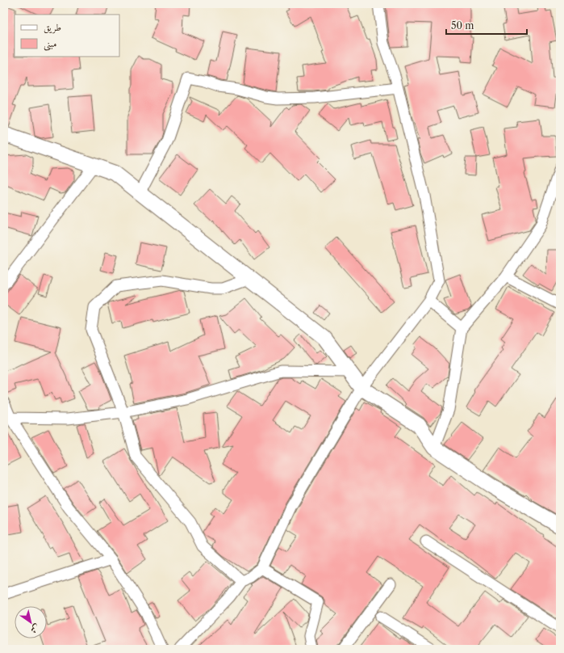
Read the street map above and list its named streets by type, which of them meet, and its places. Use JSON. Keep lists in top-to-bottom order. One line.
{"legend":["طريق","مبنى"],"scale_bar":"50 m","north":"bottom right"}
